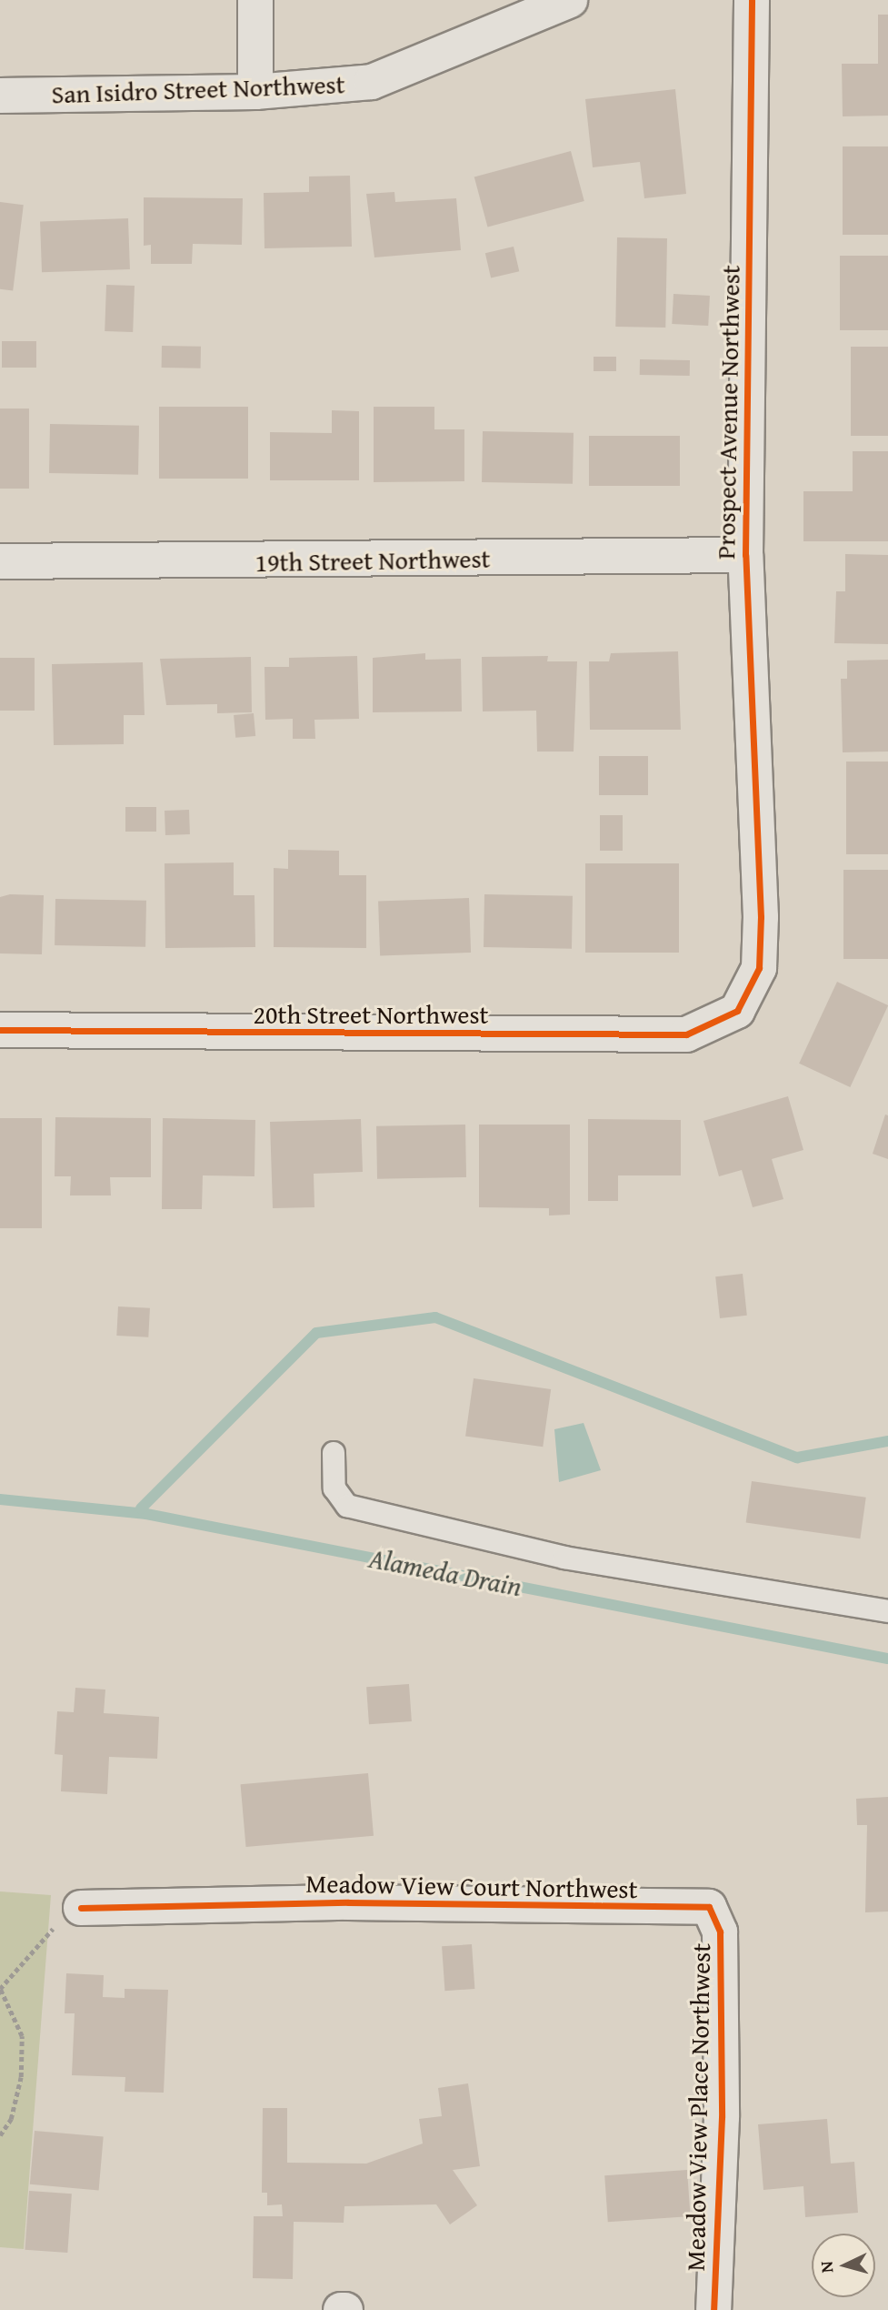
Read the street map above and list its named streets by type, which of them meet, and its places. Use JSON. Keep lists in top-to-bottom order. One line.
{"streets":{"street":["San Isidro Street Northwest","Prospect Avenue Northwest","19th Street Northwest","20th Street Northwest","Meadow View Court Northwest","Meadow View Place Northwest"]},"crossings":[["Prospect Avenue Northwest","19th Street Northwest"],["Prospect Avenue Northwest","20th Street Northwest"],["Meadow View Court Northwest","Meadow View Place Northwest"]],"water":["Alameda Drain"],"north":"left"}
